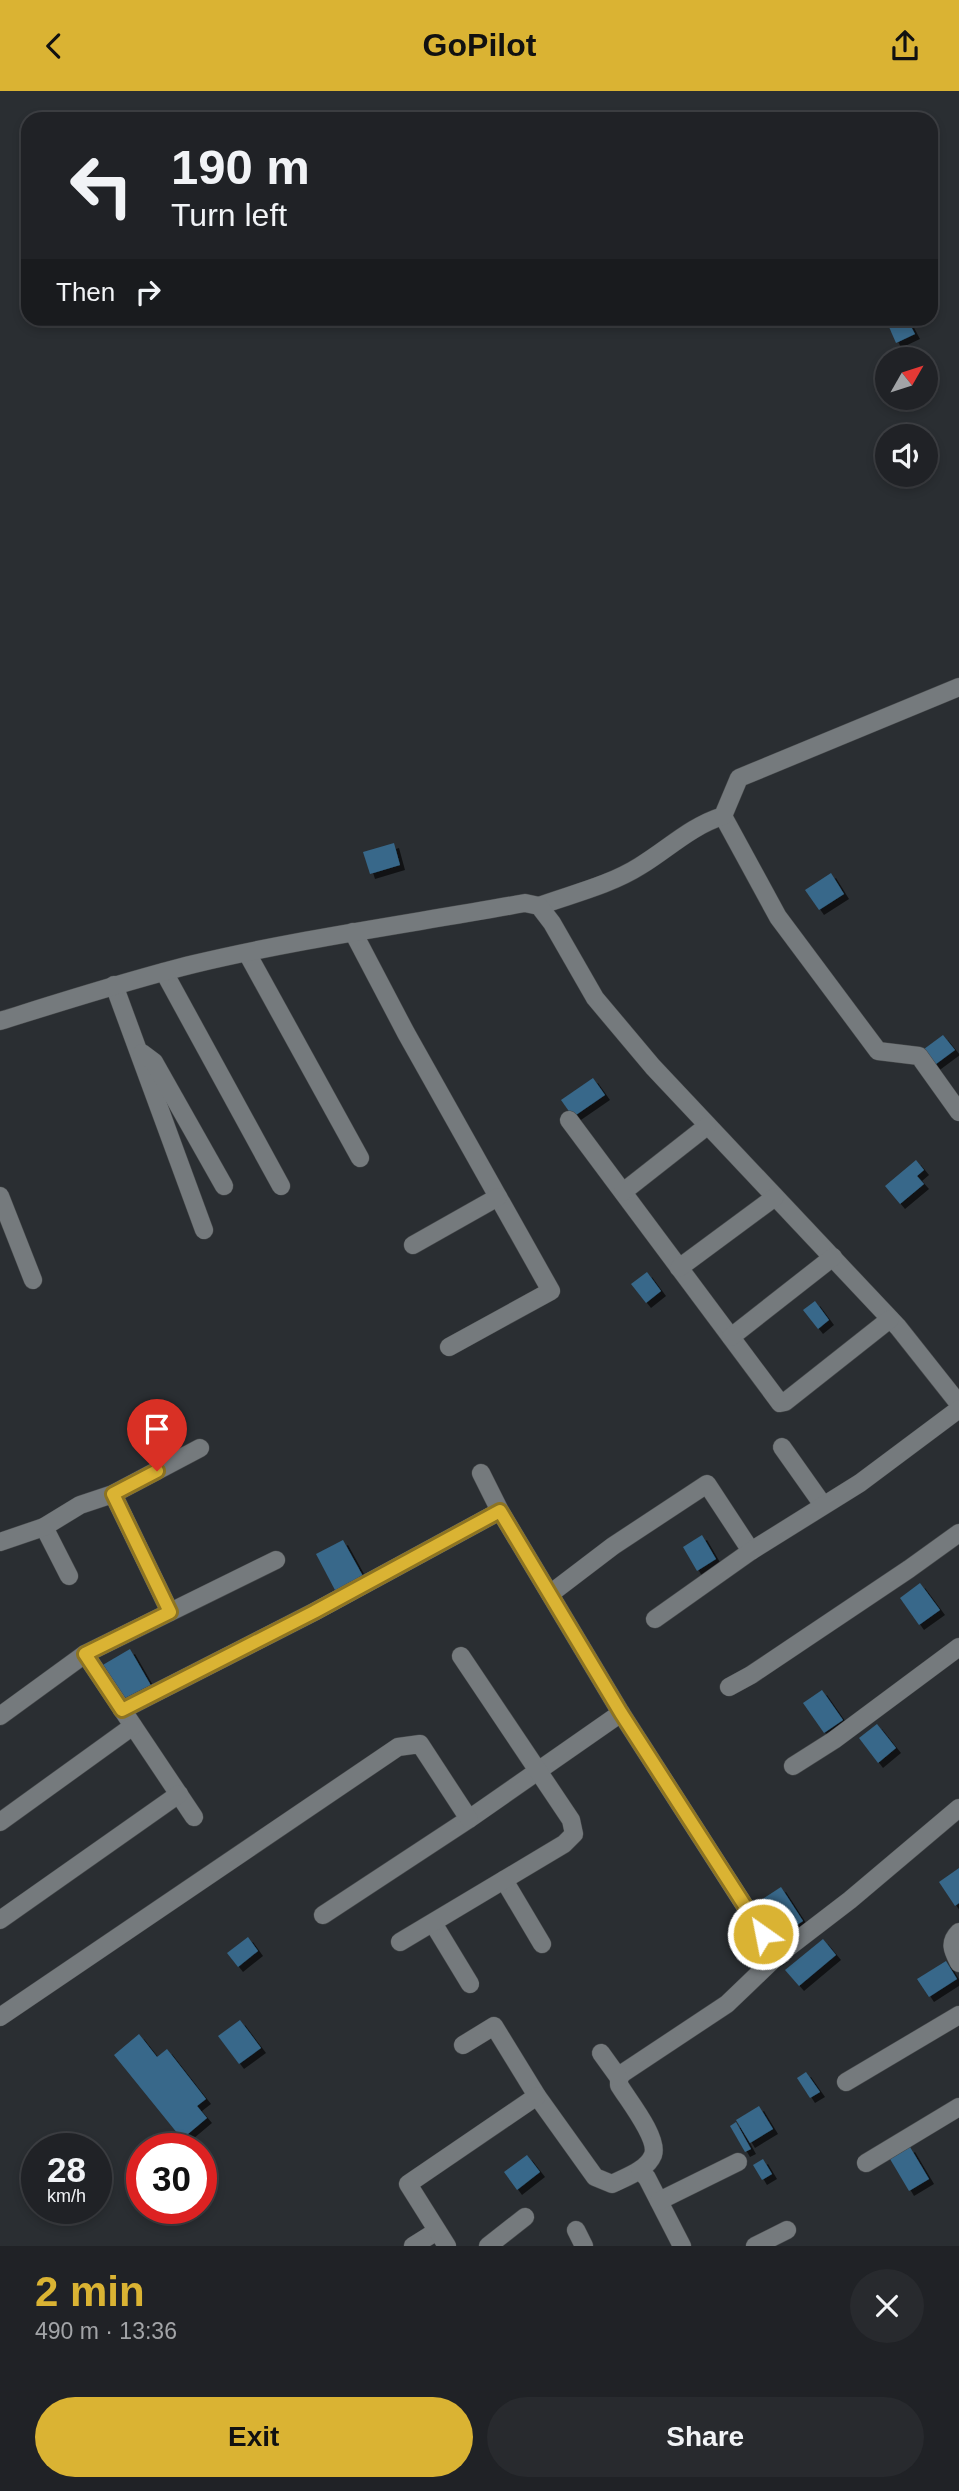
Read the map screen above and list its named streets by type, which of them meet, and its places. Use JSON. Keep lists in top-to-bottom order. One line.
{"north":"top right","page":{"header":"GoPilot","turn":["190 m","Turn left"],"then":"Then","speed":"28 km/h","limit":"30","heading":["2 min","490 m · 13:36"],"buttons":["Exit","Share"]}}
